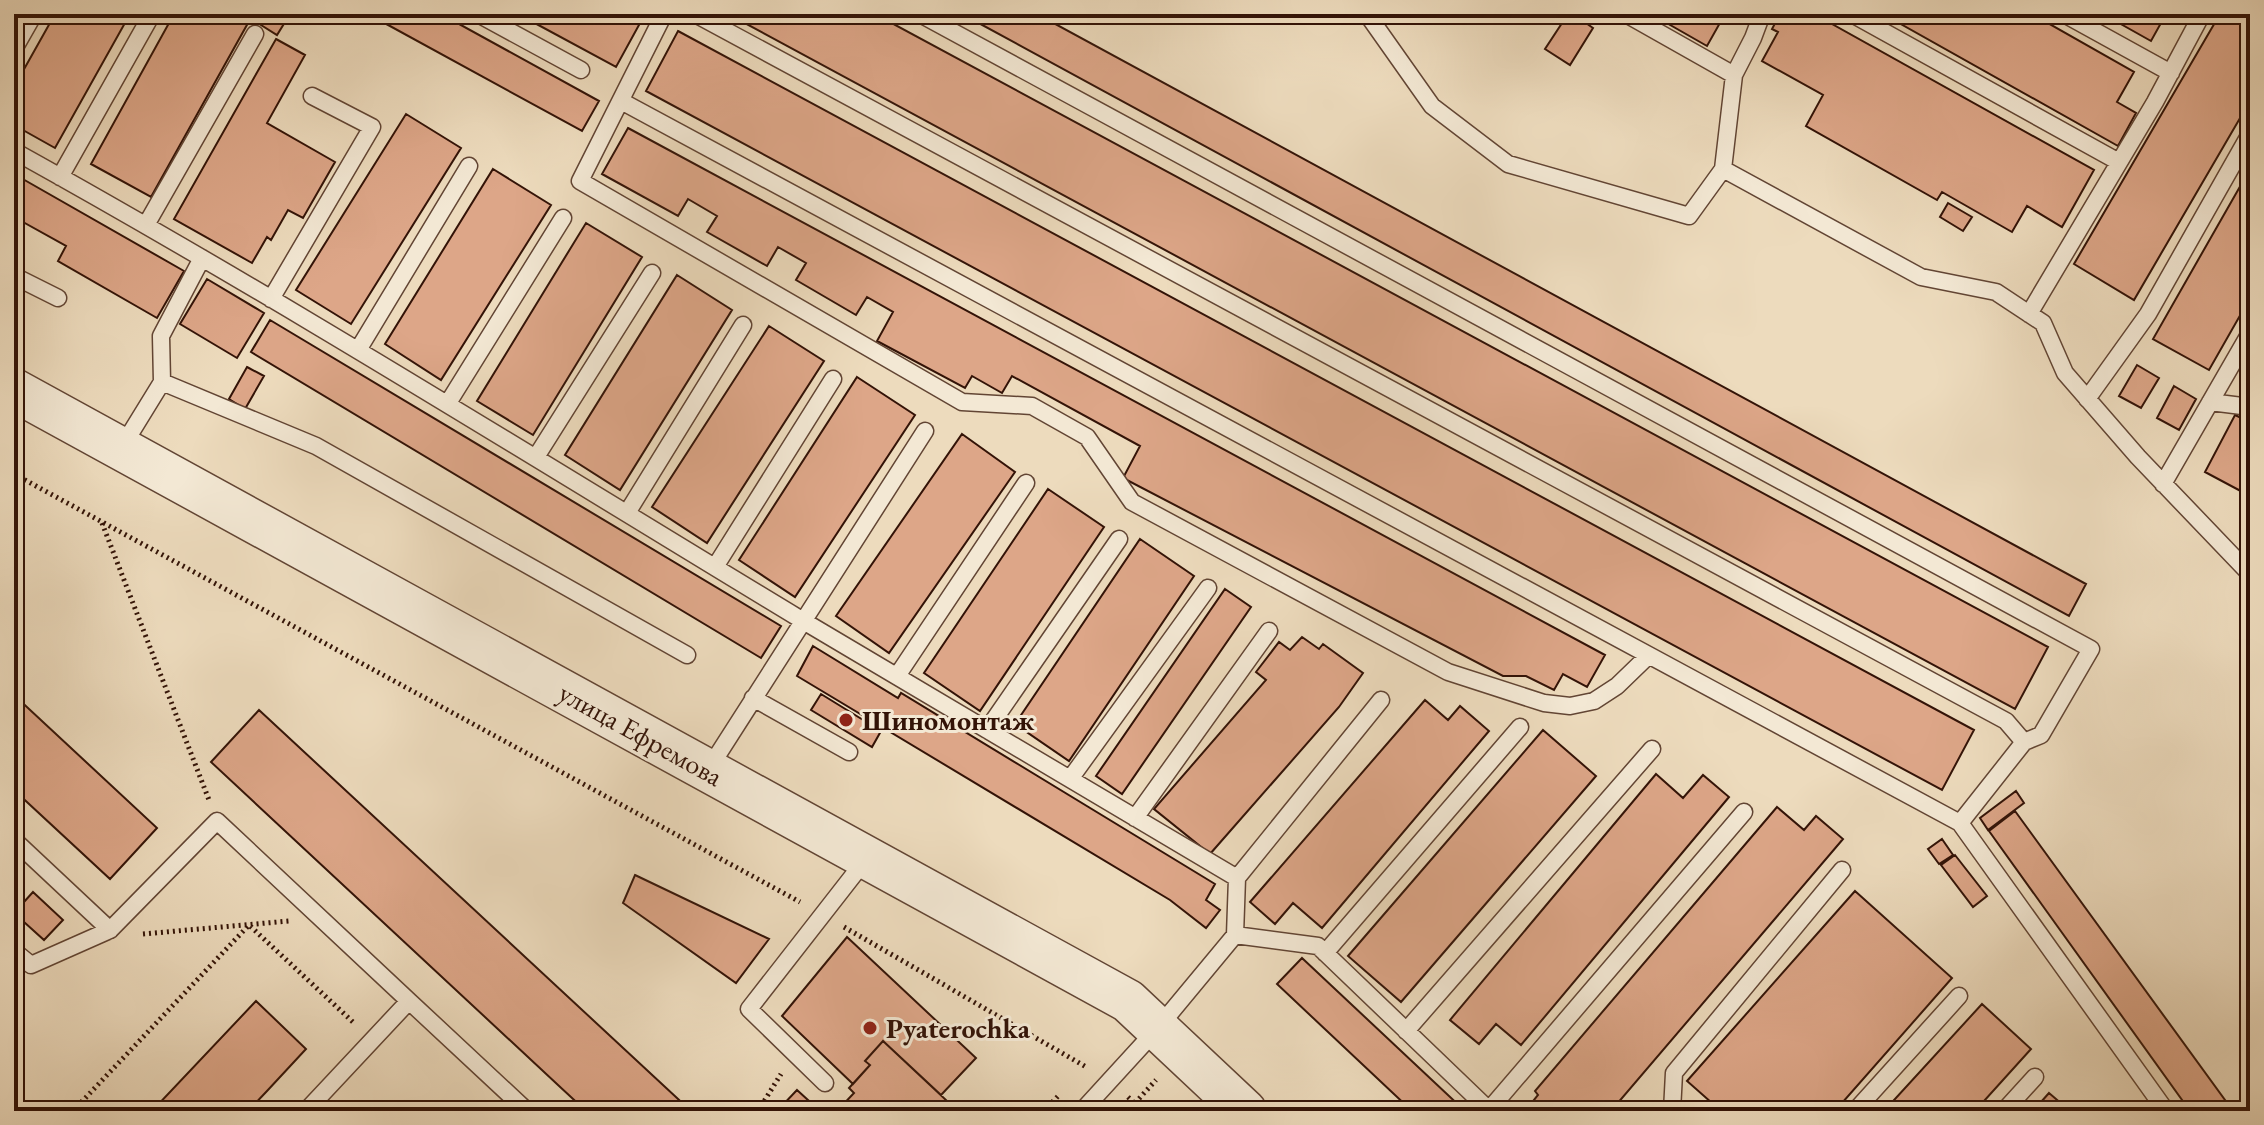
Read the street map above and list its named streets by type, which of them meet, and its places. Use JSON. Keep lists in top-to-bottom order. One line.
{"streets":{"street":["улица Ефремова"]},"places":["Шиномонтаж","Pyaterochka"]}
